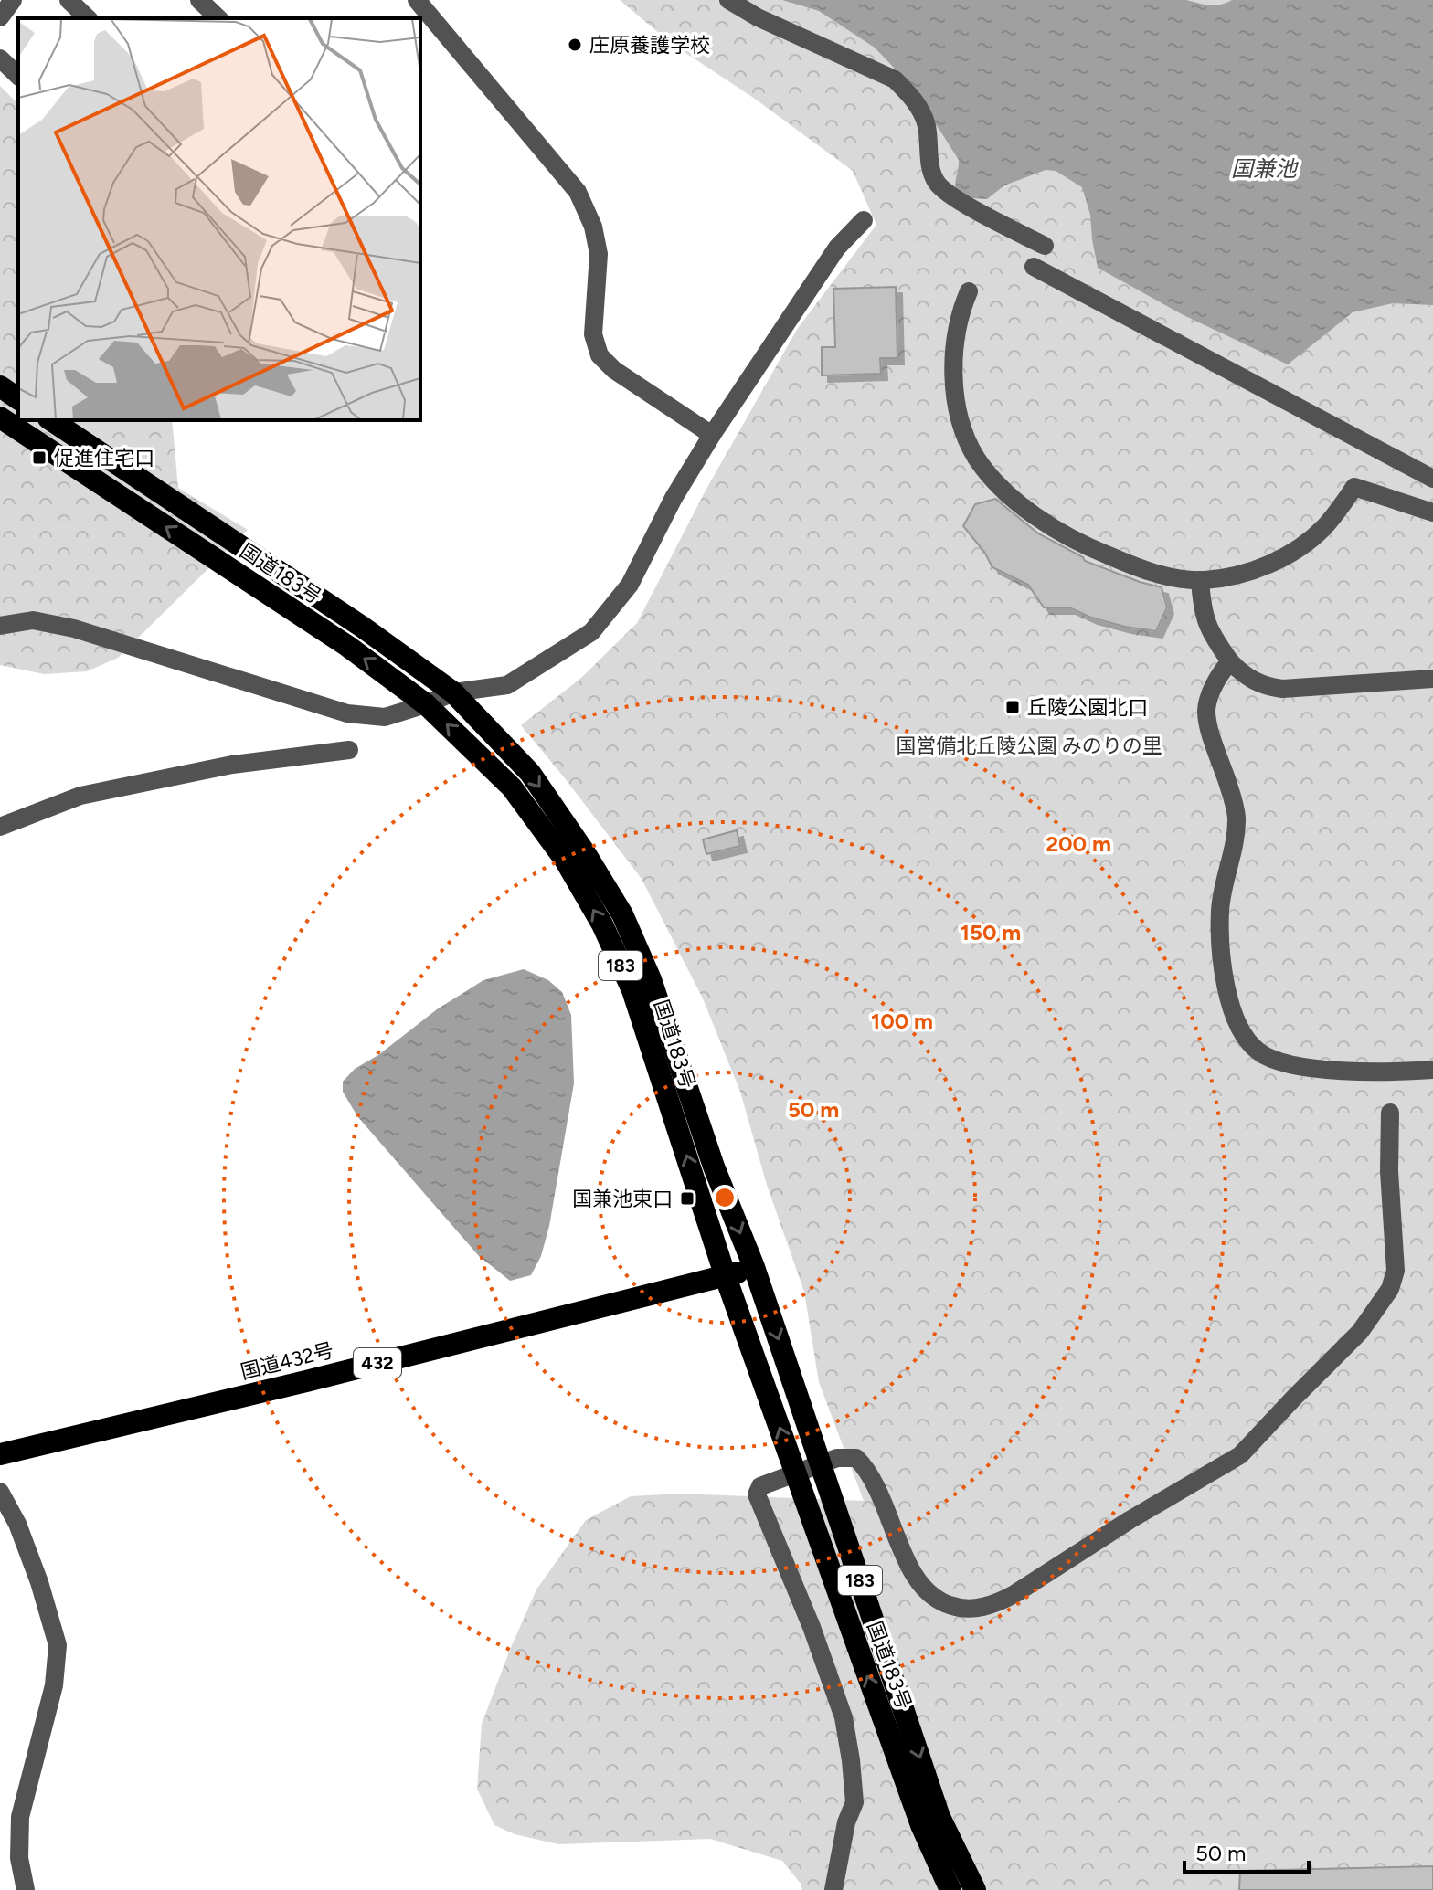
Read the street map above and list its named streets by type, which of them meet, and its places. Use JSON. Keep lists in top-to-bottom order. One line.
{"streets":{"highway":["国道183号","183","国道432号","432"]},"crossings":[["国道183号","国道432号"]],"water":["国兼池"],"parks":["国営備北丘陵公園 みのりの里"],"places":{"other":["庄原養護学校"],"transit":["促進住宅口","丘陵公園北口","国兼池東口"]},"scale_bar":"50 m","rings":["200 m","150 m","100 m","50 m"]}
